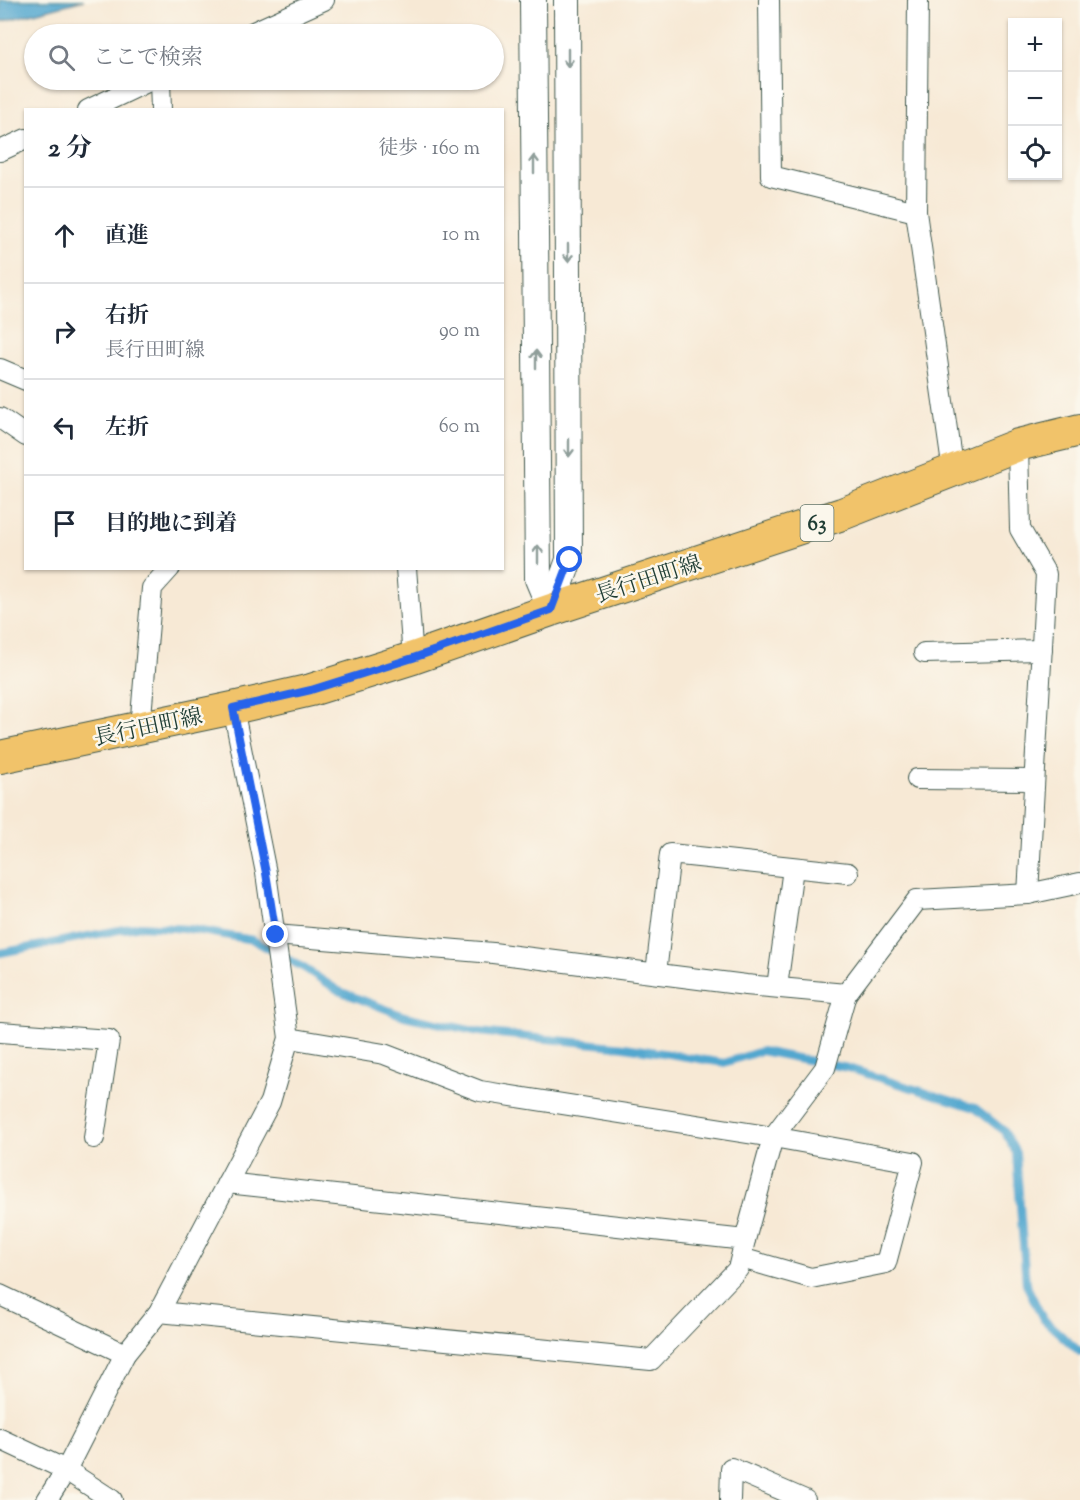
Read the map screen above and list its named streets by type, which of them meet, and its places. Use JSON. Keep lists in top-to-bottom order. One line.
{"streets":{"main road":["63","長行田町線"]},"page":{"map_buttons":["+","−"],"search":"ここで検索","heading":["2 分","徒歩 · 160 m"],"list":[["直進","10 m"],["右折","長行田町線","90 m"],["左折","60 m"],"目的地に到着"]}}
